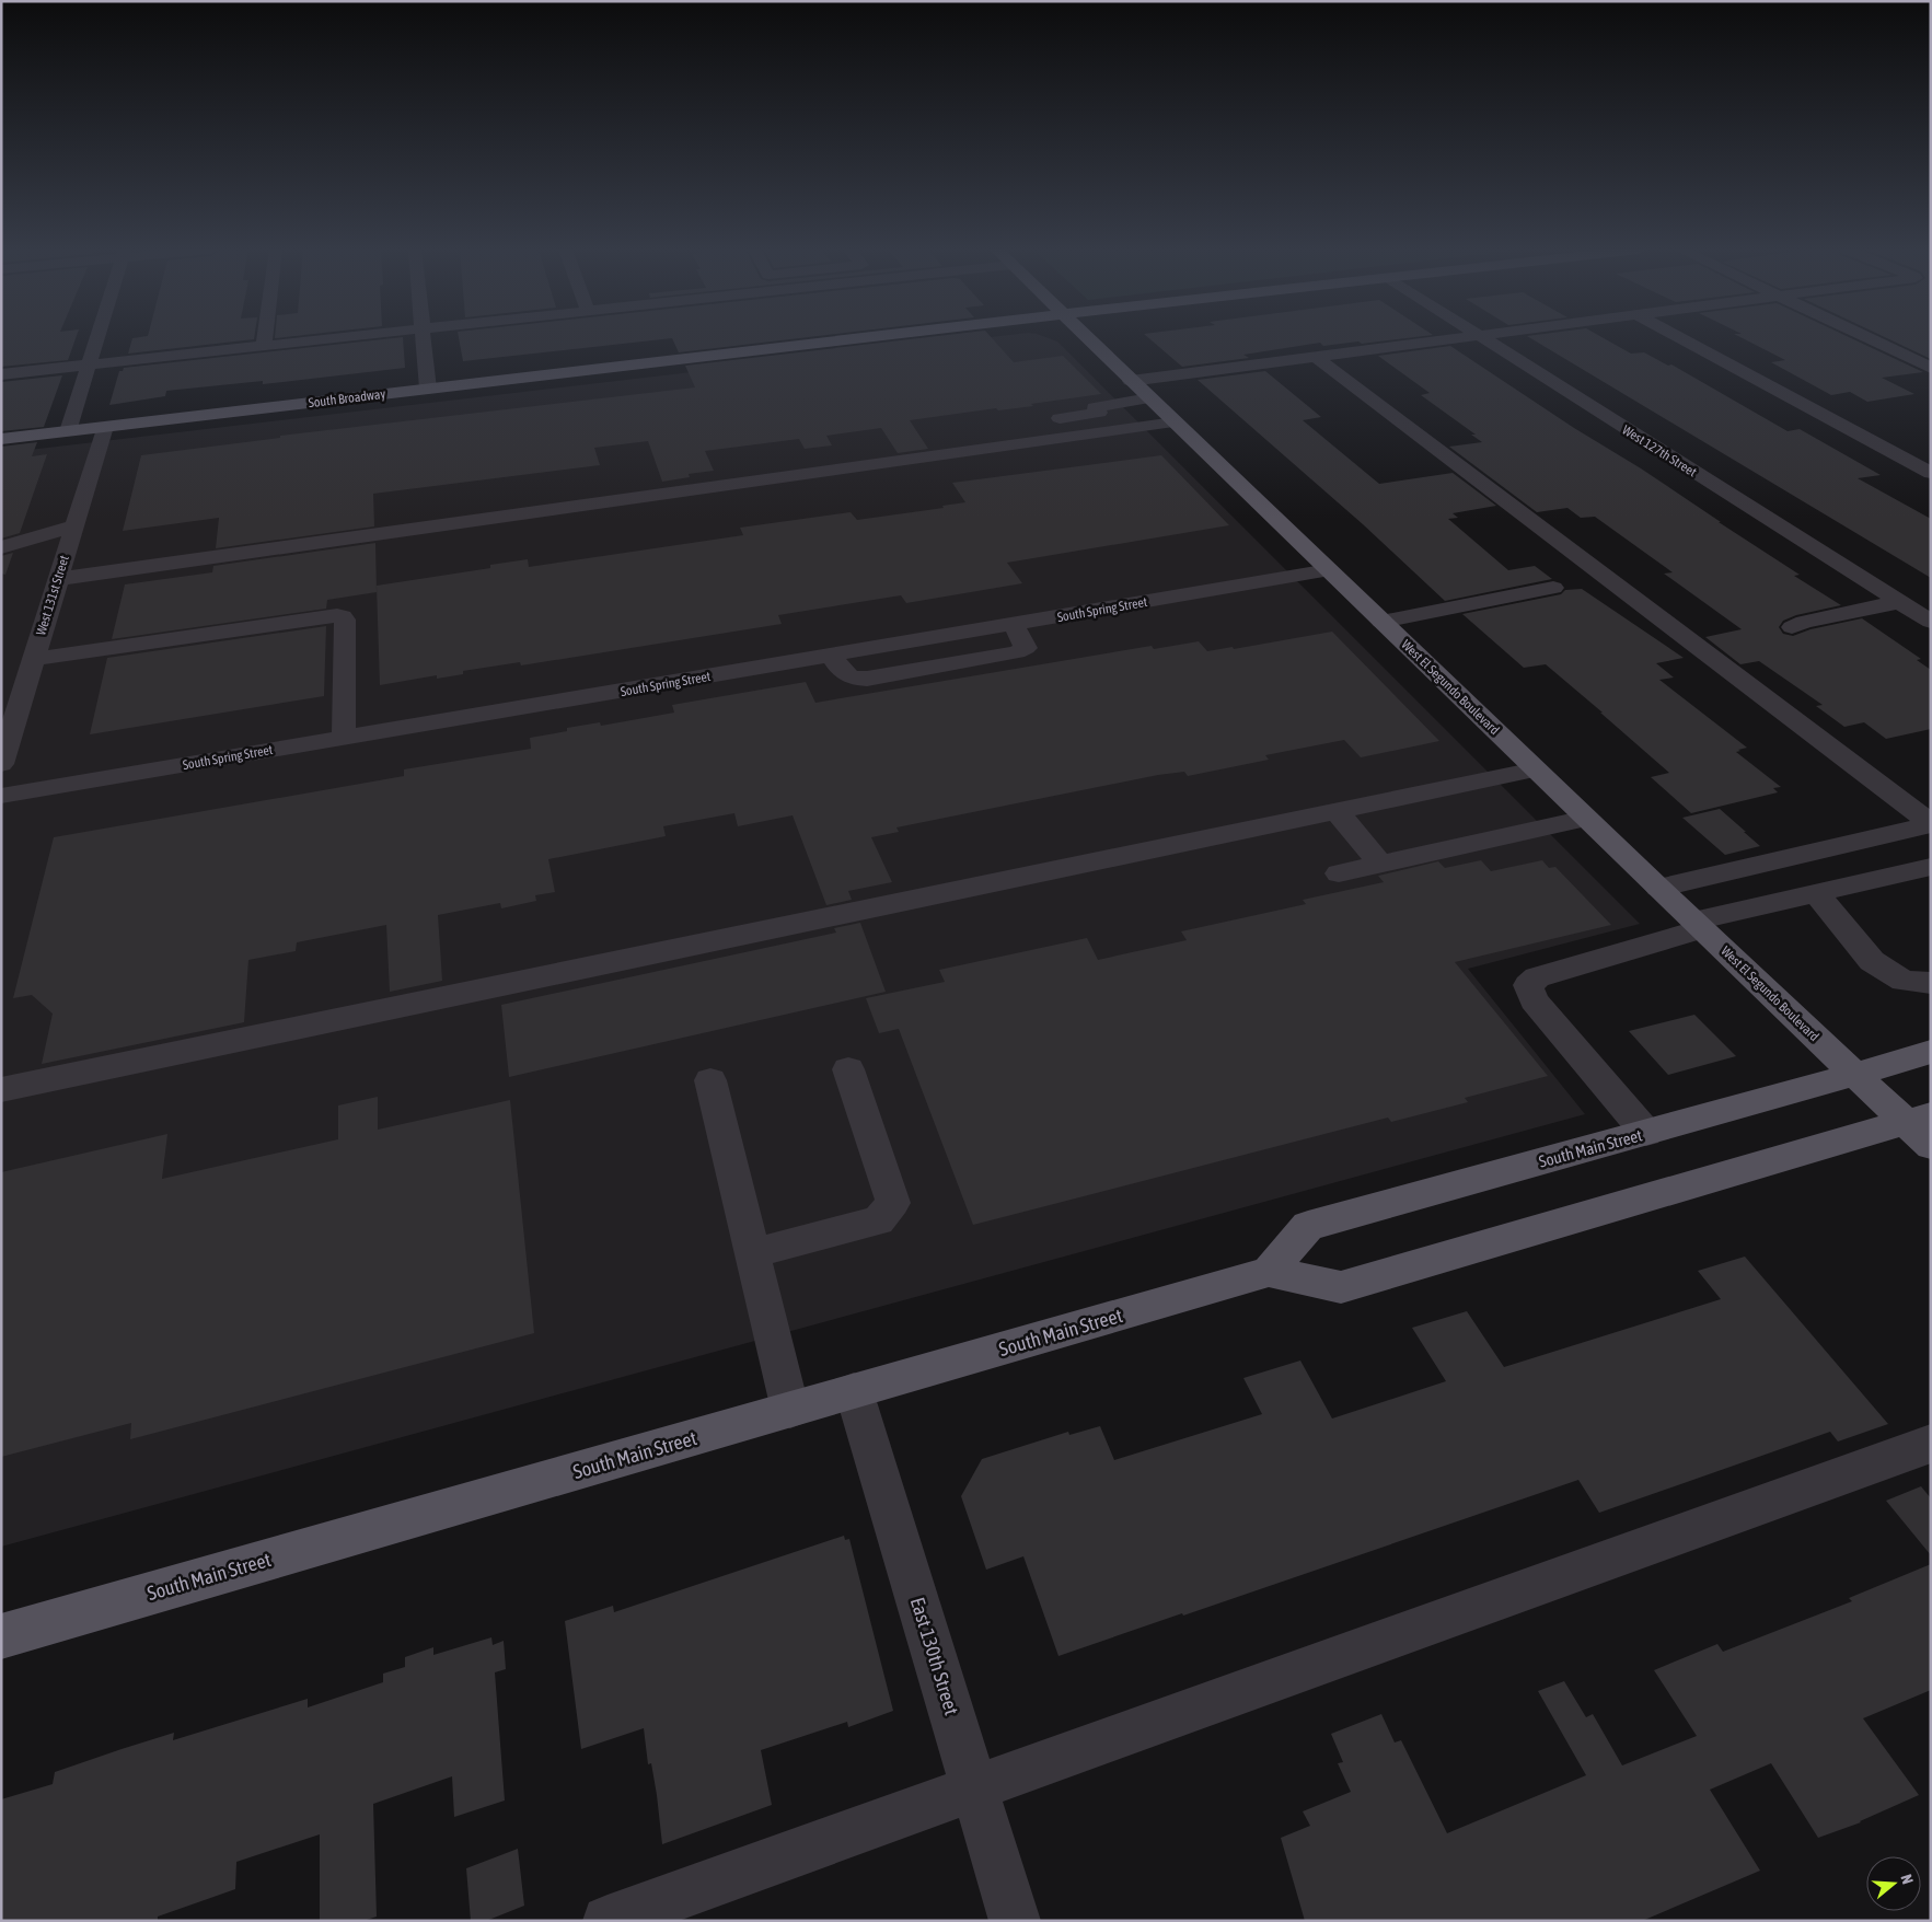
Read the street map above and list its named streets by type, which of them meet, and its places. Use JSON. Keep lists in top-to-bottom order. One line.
{"streets":{"main road":["South Broadway","West El Segundo Boulevard","South Main Street"],"street":["West 127th Street","West 131st Street","South Spring Street","East 130th Street"]},"crossings":[["South Broadway","West 131st Street"],["South Spring Street","West El Segundo Boulevard"],["West El Segundo Boulevard","South Main Street"],["South Main Street","East 130th Street"]],"north":"right"}
